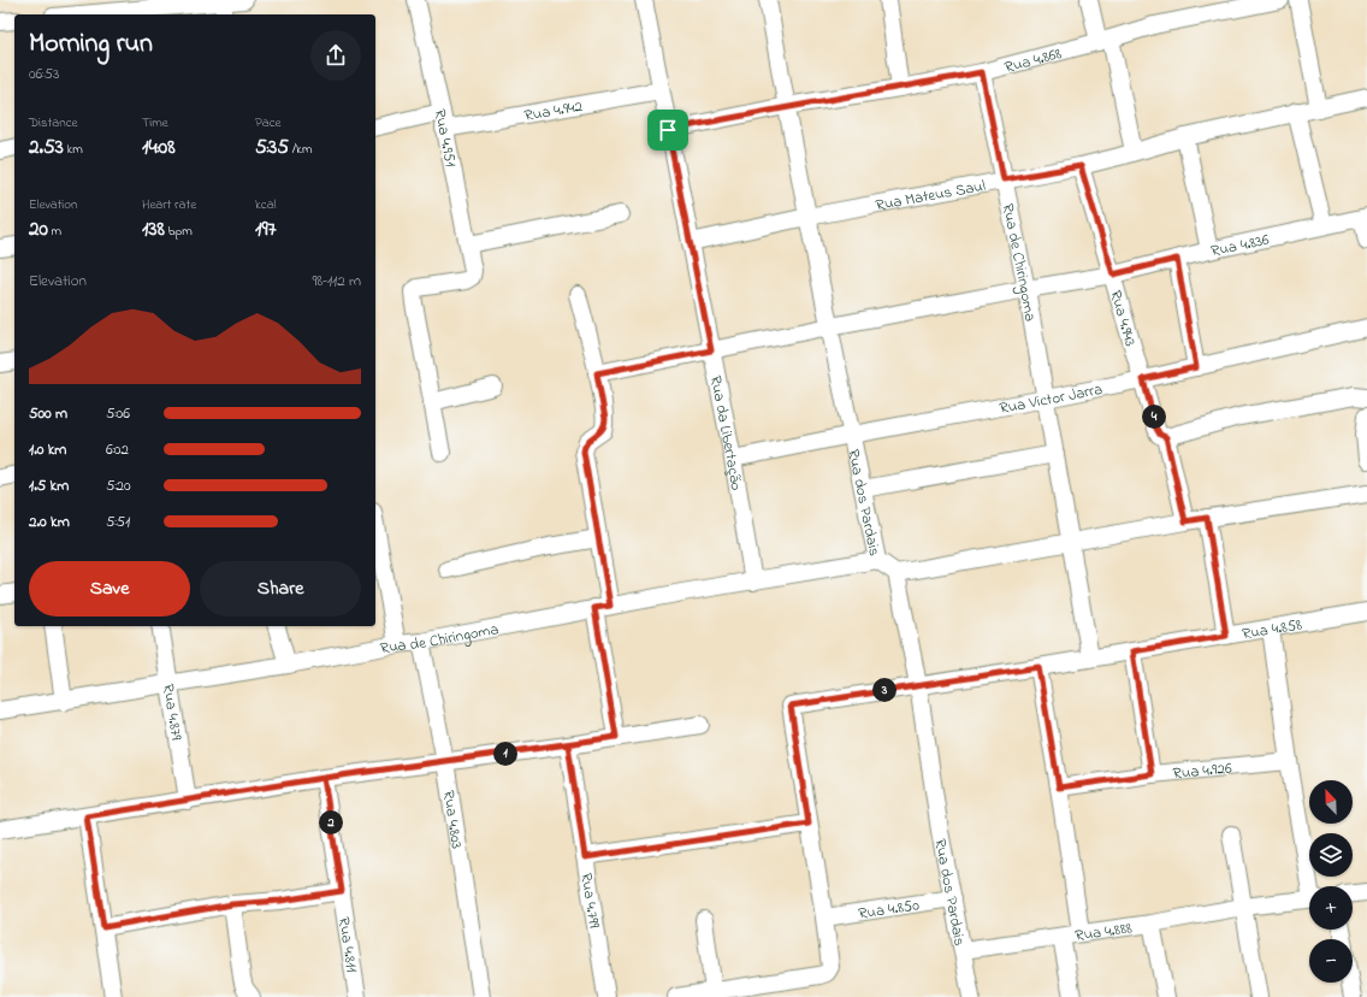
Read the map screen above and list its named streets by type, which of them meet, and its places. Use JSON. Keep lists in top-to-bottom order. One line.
{"streets":{"street":["Rua 4.868","Rua 4.942","Rua 4.951","Rua Mateus Saul","Rua 4.836","Rua de Chiringoma","Rua 4.943","Rua Victor Jarra","Rua da Libertação","Rua dos Pardais","Rua 4.858","Rua 4.879","Rua 4.926","Rua 4.803","Rua 4.799","Rua 4.850","Rua 4.888","Rua 4.811"]},"crossings":[["Rua 4.868","Rua de Chiringoma"],["Rua 4.868","Rua da Libertação"],["Rua 4.868","Rua dos Pardais"],["Rua 4.942","Rua 4.951"],["Rua 4.942","Rua da Libertação"],["Rua Mateus Saul","Rua de Chiringoma"],["Rua Mateus Saul","Rua 4.943"],["Rua Mateus Saul","Rua da Libertação"],["Rua Mateus Saul","Rua dos Pardais"],["Rua 4.836","Rua de Chiringoma"],["Rua 4.836","Rua 4.943"],["Rua 4.836","Rua da Libertação"],["Rua 4.836","Rua dos Pardais"],["Rua de Chiringoma","Rua Victor Jarra"],["Rua de Chiringoma","Rua da Libertação"],["Rua de Chiringoma","Rua dos Pardais"],["Rua de Chiringoma","Rua 4.858"],["Rua de Chiringoma","Rua 4.879"],["Rua de Chiringoma","Rua 4.803"],["Rua 4.943","Rua Victor Jarra"],["Rua Victor Jarra","Rua da Libertação"],["Rua Victor Jarra","Rua dos Pardais"],["Rua dos Pardais","Rua 4.858"],["Rua dos Pardais","Rua 4.850"],["Rua dos Pardais","Rua 4.888"]],"north":"top left","page":{"heading":["Morning run","06:53"],"stats":[["Distance","2.53 km"],["Time","14:08"],["Pace","5:35 /km"],["Elevation","20 m"],["Heart rate","138 bpm"],["kcal","197"]],"chart":["Elevation","98–112 m"],"list":[{"name":"500 m","note":"5:06"},{"name":"1.0 km","note":"6:02"},{"name":"1.5 km","note":"5:20"},{"name":"2.0 km","note":"5:51"}],"pins":["4","3","1","2"],"buttons":["Save","Share"],"map_buttons":["+","−"]}}
